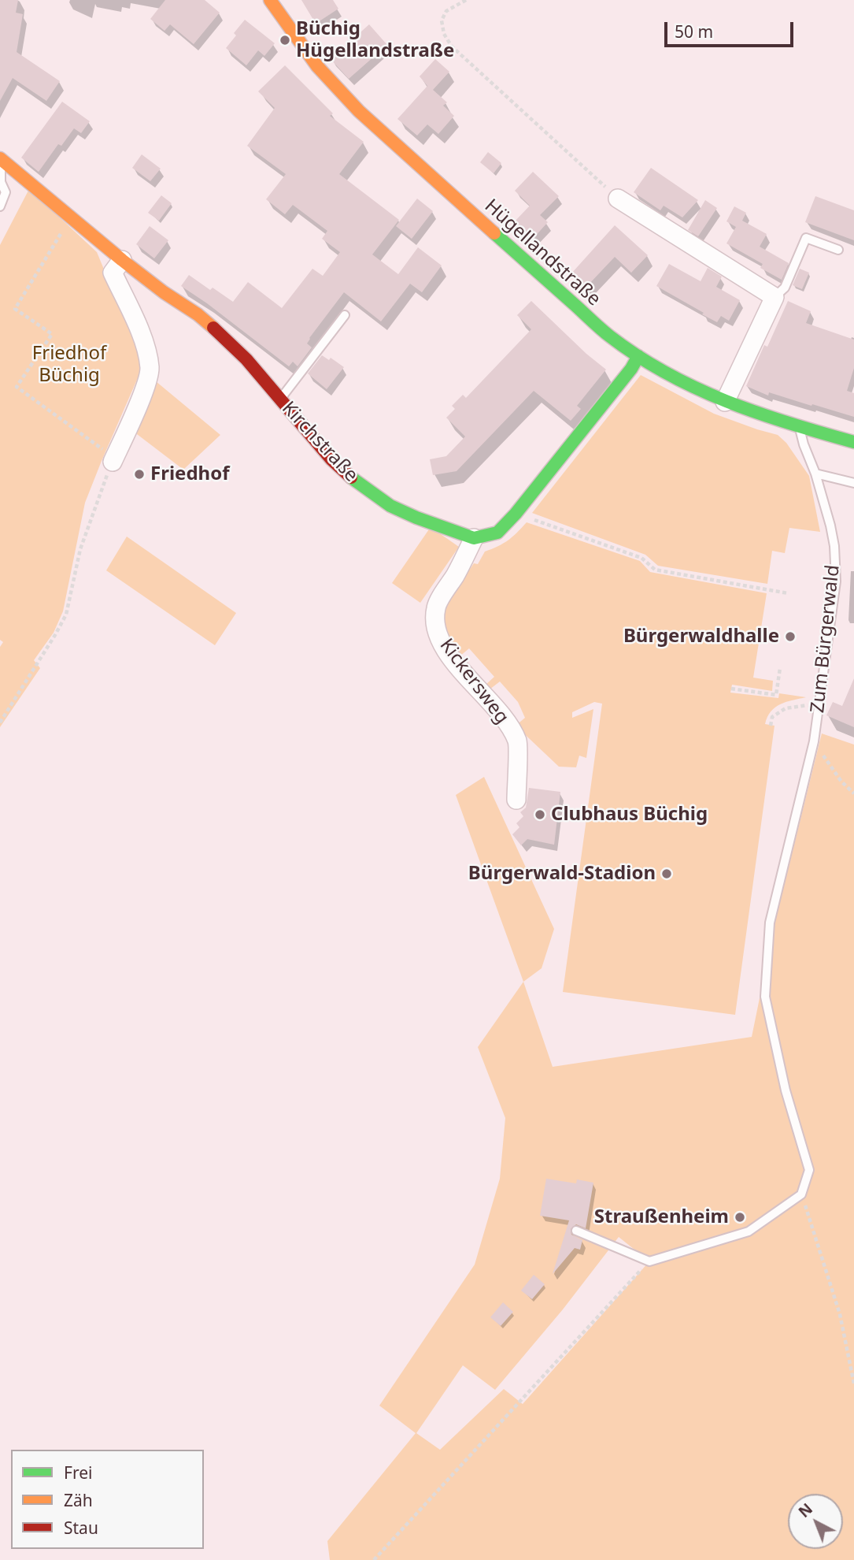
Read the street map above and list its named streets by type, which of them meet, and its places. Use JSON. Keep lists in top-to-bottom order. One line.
{"streets":{"street":["Hügellandstraße","Kirchstraße","Kickersweg"],"lane":["Zum Bürgerwald"]},"crossings":[["Hügellandstraße","Zum Bürgerwald"],["Kirchstraße","Kickersweg"]],"parks":["Friedhof Büchig"],"places":["Büchig Hügellandstraße","Friedhof","Bürgerwaldhalle","Clubhaus Büchig","Bürgerwald-Stadion","Straußenheim"],"legend":["Frei","Zäh","Stau"],"scale_bar":"50 m","north":"top left"}
